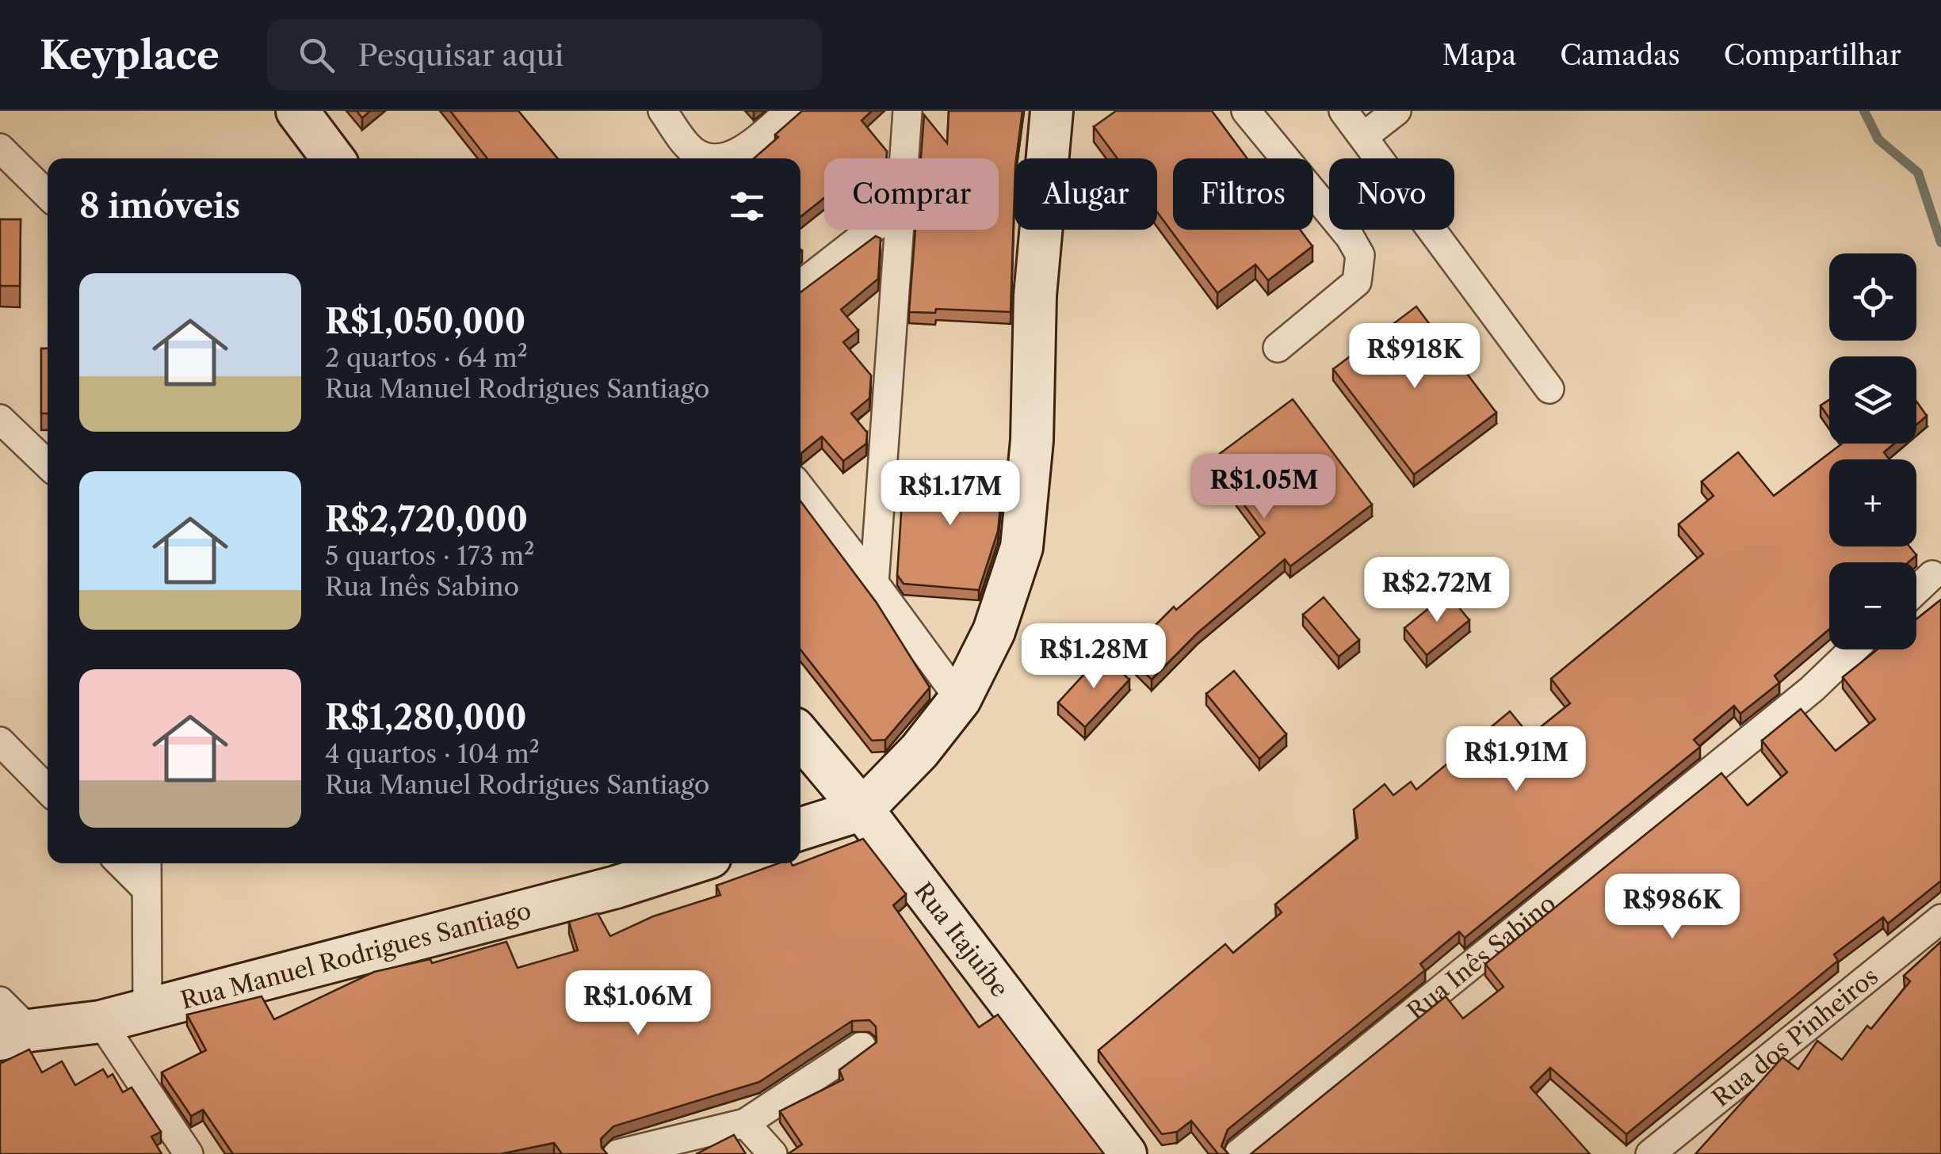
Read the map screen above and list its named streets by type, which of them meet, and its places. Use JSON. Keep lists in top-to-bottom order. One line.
{"streets":{"main road":["Rua Itajuíbe","Rua Manuel Rodrigues Santiago"],"street":["Rua Inês Sabino","Rua dos Pinheiros"]},"page":{"header":"Keyplace","search":"Pesquisar aqui","nav":["Mapa","Camadas","Compartilhar"],"chip":["Comprar","Alugar","Filtros","Novo"],"heading":"8 imóveis","map_buttons":["+","−"],"list":[{"name":"R$1,050,000","note":"2 quartos · 64 m² · Rua Manuel Rodrigues Santiago"},{"name":"R$2,720,000","note":"5 quartos · 173 m² · Rua Inês Sabino"},{"name":"R$1,280,000","note":"4 quartos · 104 m² · Rua Manuel Rodrigues Santiago"}],"price":["R$918K","R$1.05M","R$1.17M","R$2.72M","R$1.28M","R$1.91M","R$986K","R$1.06M"]}}
